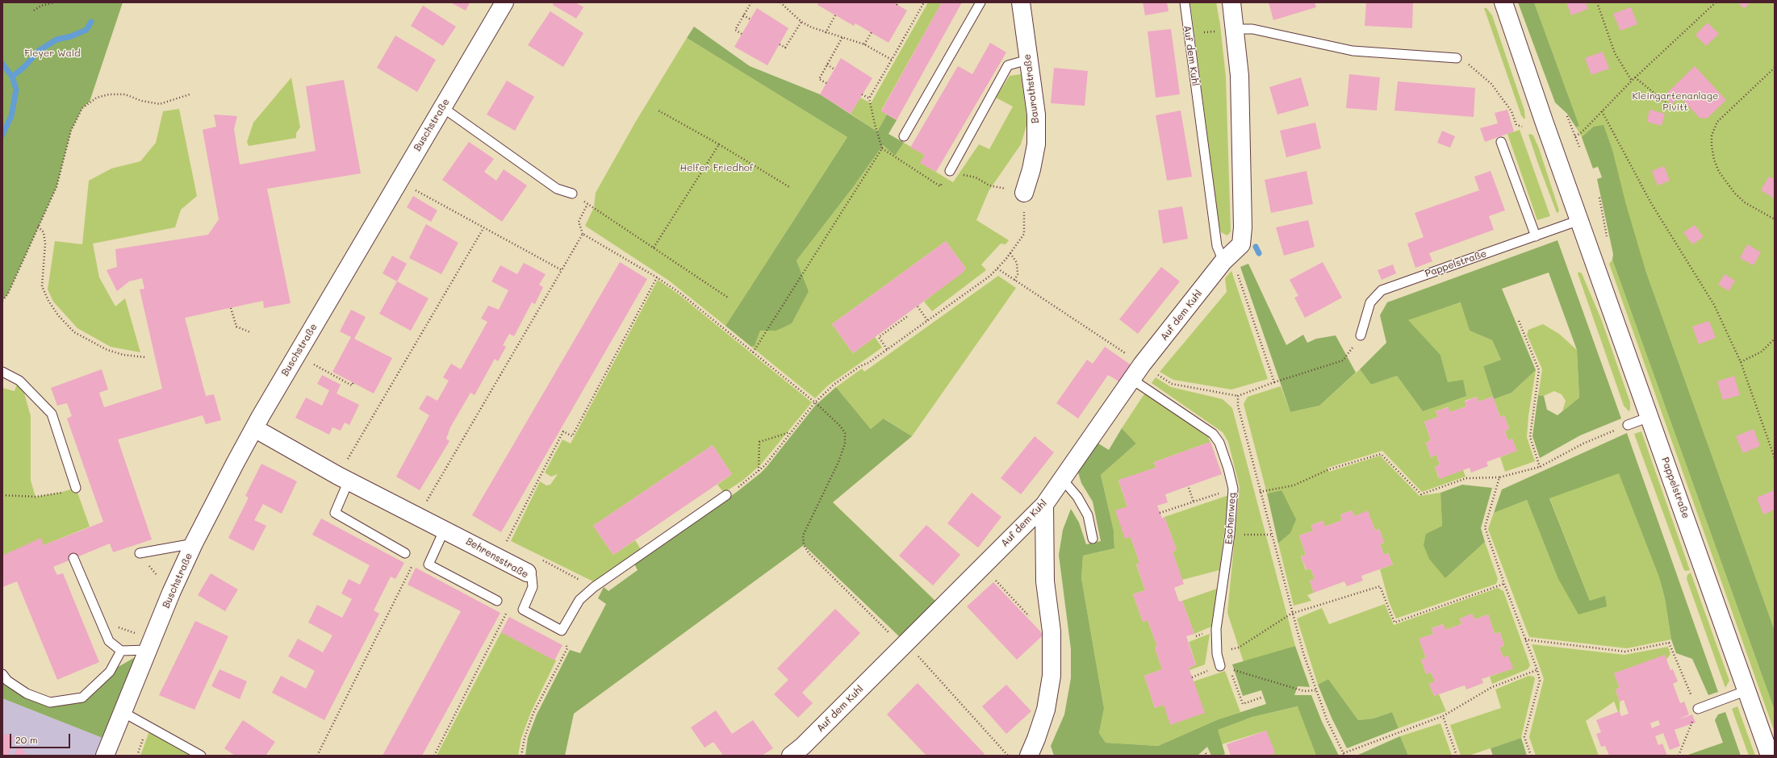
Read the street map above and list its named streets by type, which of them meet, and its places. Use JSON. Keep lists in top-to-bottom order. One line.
{"streets":{"street":["Auf dem Kuhl","Baurothstraße","Buschstraße","Pappelstraße","Behrensstraße"],"lane":["Eschenweg"]},"crossings":[["Auf dem Kuhl","Eschenweg"],["Buschstraße","Behrensstraße"]],"parks":["Fleyer Wald","Kleingartenanlage Pivitt","Helfer Friedhof"],"scale_bar":"20 m"}
